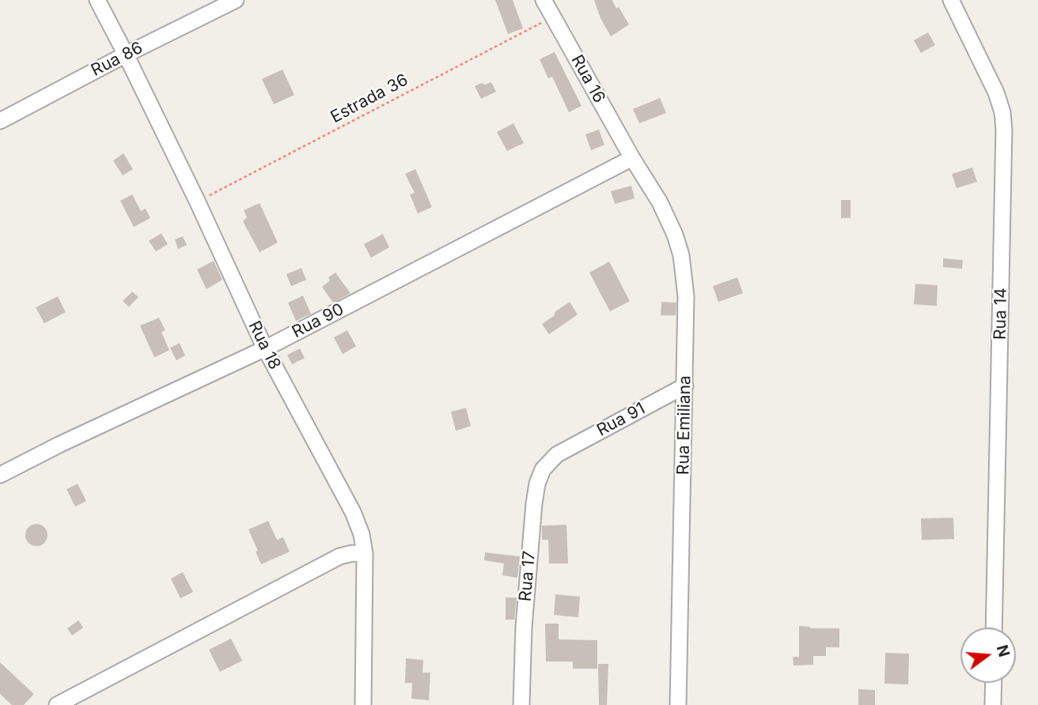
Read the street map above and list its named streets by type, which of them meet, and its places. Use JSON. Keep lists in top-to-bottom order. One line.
{"streets":{"street":["Rua 86","Rua 16","Rua 14","Rua 90","Rua 18","Rua 91","Rua Emiliana","Rua 17"],"path":["Estrada 36"]},"crossings":[["Rua 86","Rua 18"],["Rua 16","Estrada 36"],["Rua 16","Rua 90"],["Rua 16","Rua Emiliana"],["Estrada 36","Rua 18"],["Rua 90","Rua 18"],["Rua 90","Rua Emiliana"],["Rua 91","Rua Emiliana"],["Rua 91","Rua 17"]],"north":"right"}
